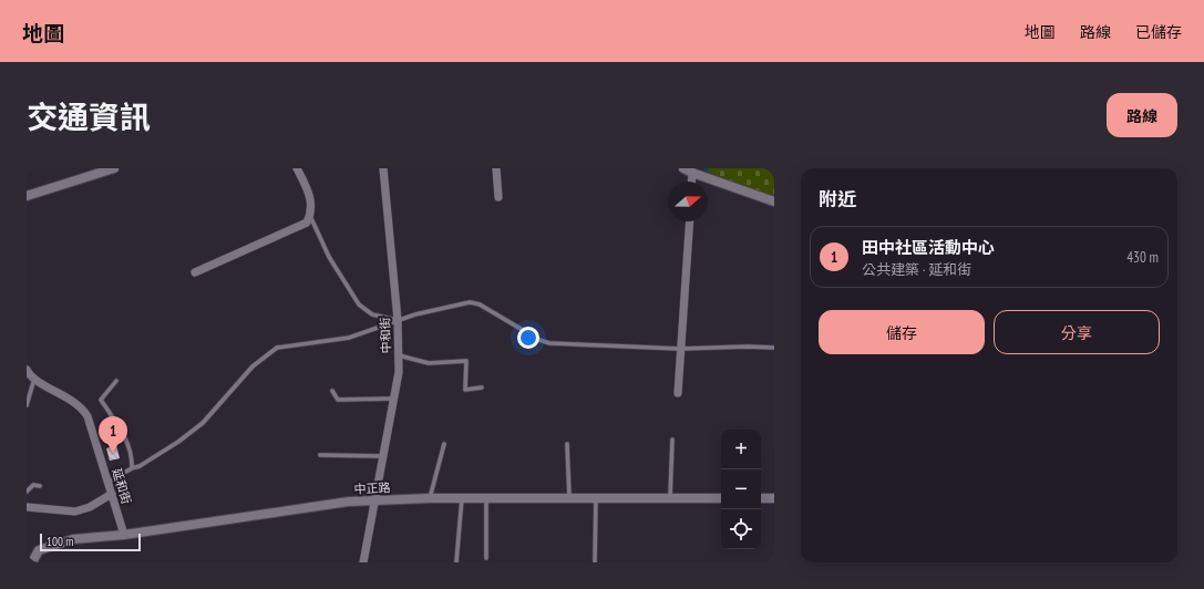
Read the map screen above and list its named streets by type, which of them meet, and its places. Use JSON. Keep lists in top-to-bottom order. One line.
{"streets":{"street":["中和街","延和街","中正路"]},"crossings":[["中和街","中正路"],["延和街","中正路"]],"scale_bar":"100 m","north":"right","page":{"header":"地圖","nav":["地圖","路線","已儲存"],"title":"交通資訊","buttons":["路線",["儲存","分享"]],"heading":"附近","list":[{"mark":"1","name":"田中社區活動中心","note":"公共建築 · 延和街","value":"430 m"}],"pins":"1","map_buttons":["+","−"],"scale":"100 m"}}
